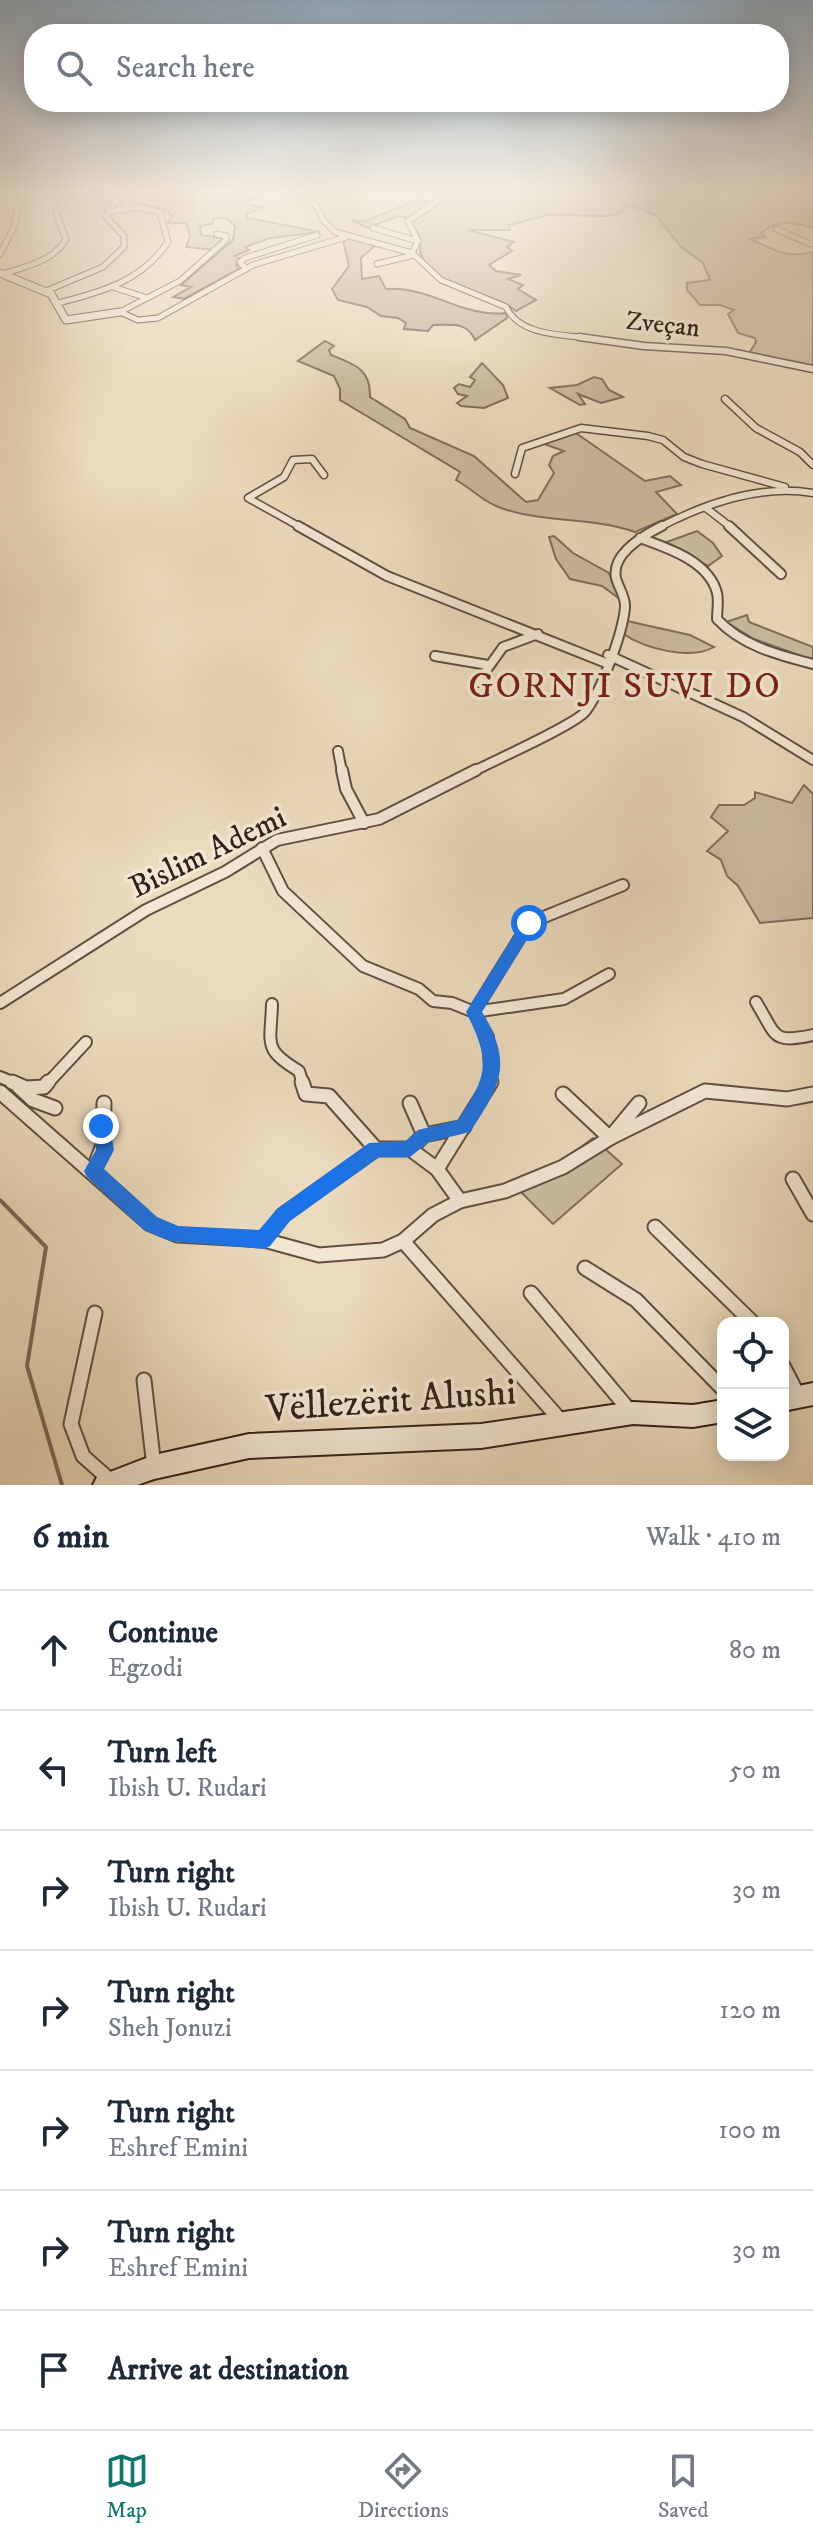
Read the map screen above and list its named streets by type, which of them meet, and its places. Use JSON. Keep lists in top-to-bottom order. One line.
{"streets":{"main road":["Vëllezërit Alushi"],"street":["Zveçan","Bislim Ademi"]},"districts":["GORNJI SUVI DO"],"page":{"search":"Search here","heading":["6 min","Walk · 410 m"],"list":[["Continue","Egzodi","80 m"],["Turn left","Ibish U. Rudari","50 m"],["Turn right","Ibish U. Rudari","30 m"],["Turn right","Sheh Jonuzi","120 m"],["Turn right","Eshref Emini","100 m"],["Turn right","Eshref Emini","30 m"],"Arrive at destination"],"nav":["Map","Directions","Saved"]}}
